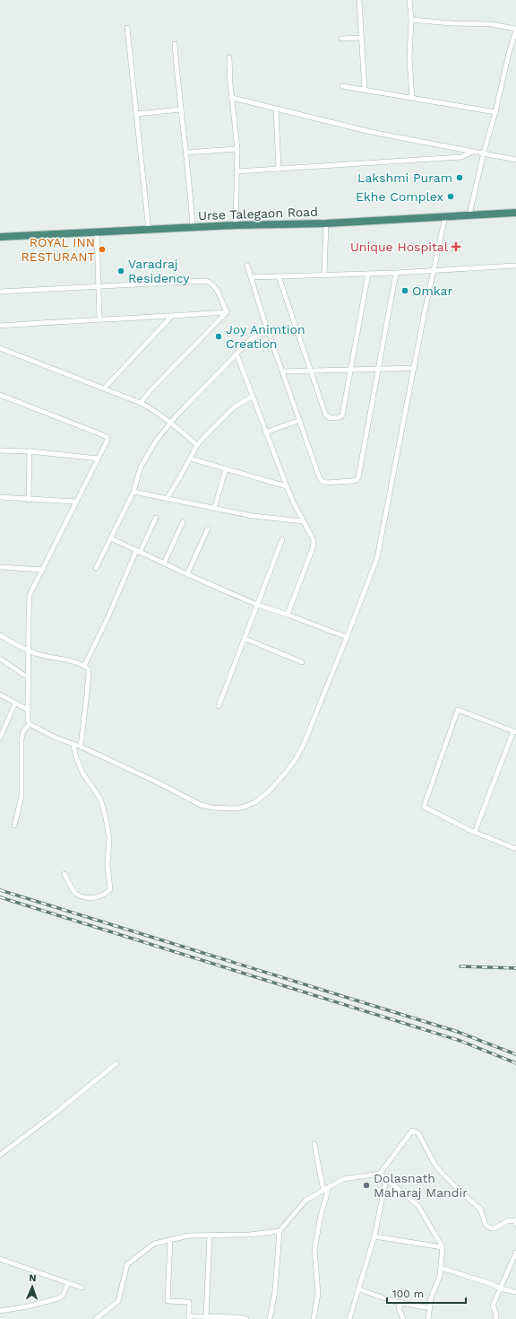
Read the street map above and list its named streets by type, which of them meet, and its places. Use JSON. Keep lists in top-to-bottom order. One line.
{"streets":{"highway":["Urse Talegaon Road"]},"places":{"other":["Lakshmi Puram","Ekhe Complex","ROYAL INN RESTURANT","Varadraj Residency","Omkar","Joy Animtion Creation","Dolasnath Maharaj Mandir"],"health":["Unique Hospital"]},"scale_bar":"100 m","north":"top"}
